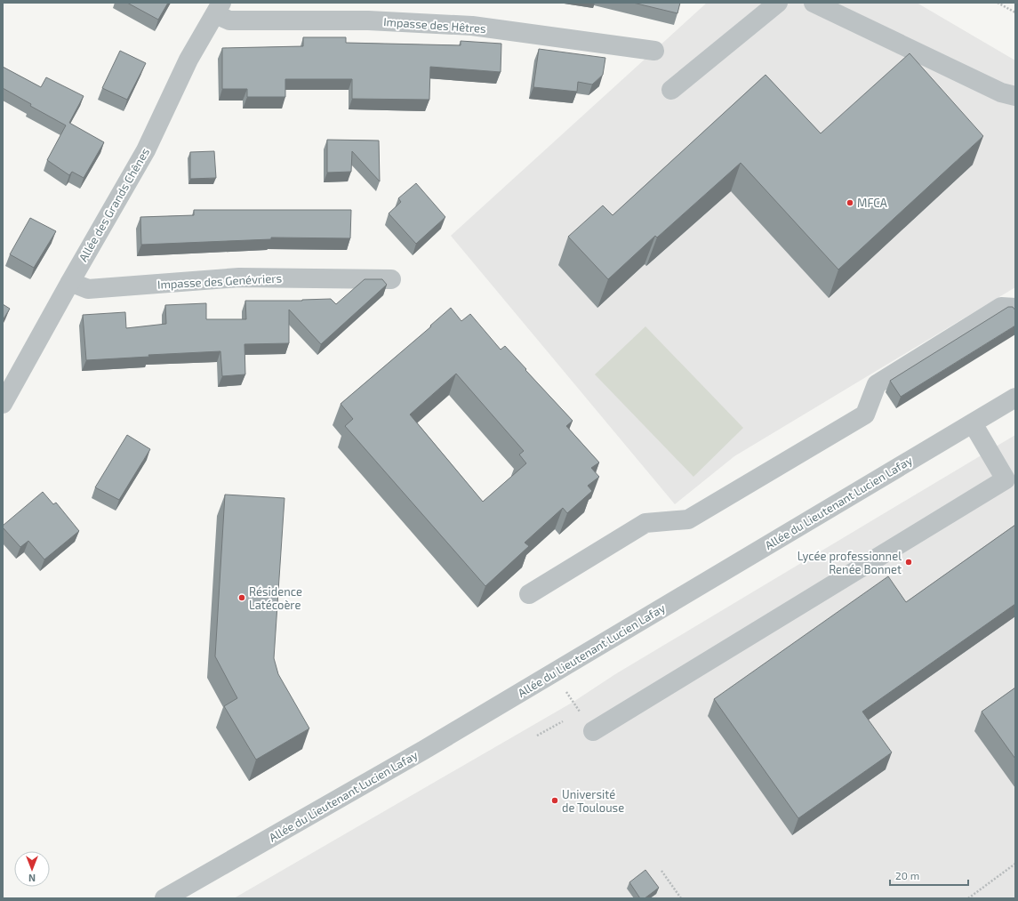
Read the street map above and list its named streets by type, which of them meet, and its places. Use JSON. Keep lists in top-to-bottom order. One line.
{"streets":{"street":["Impasse des Hêtres","Allée des Grands Chênes","Impasse des Genévriers","Allée du Lieutenant Lucien Lafay"]},"crossings":[["Impasse des Hêtres","Allée des Grands Chênes"],["Allée des Grands Chênes","Impasse des Genévriers"]],"places":["MFCA","Lycée professionnel Renée Bonnet","Résidence Latécoère","Université de Toulouse"],"scale_bar":"20 m","north":"bottom"}
